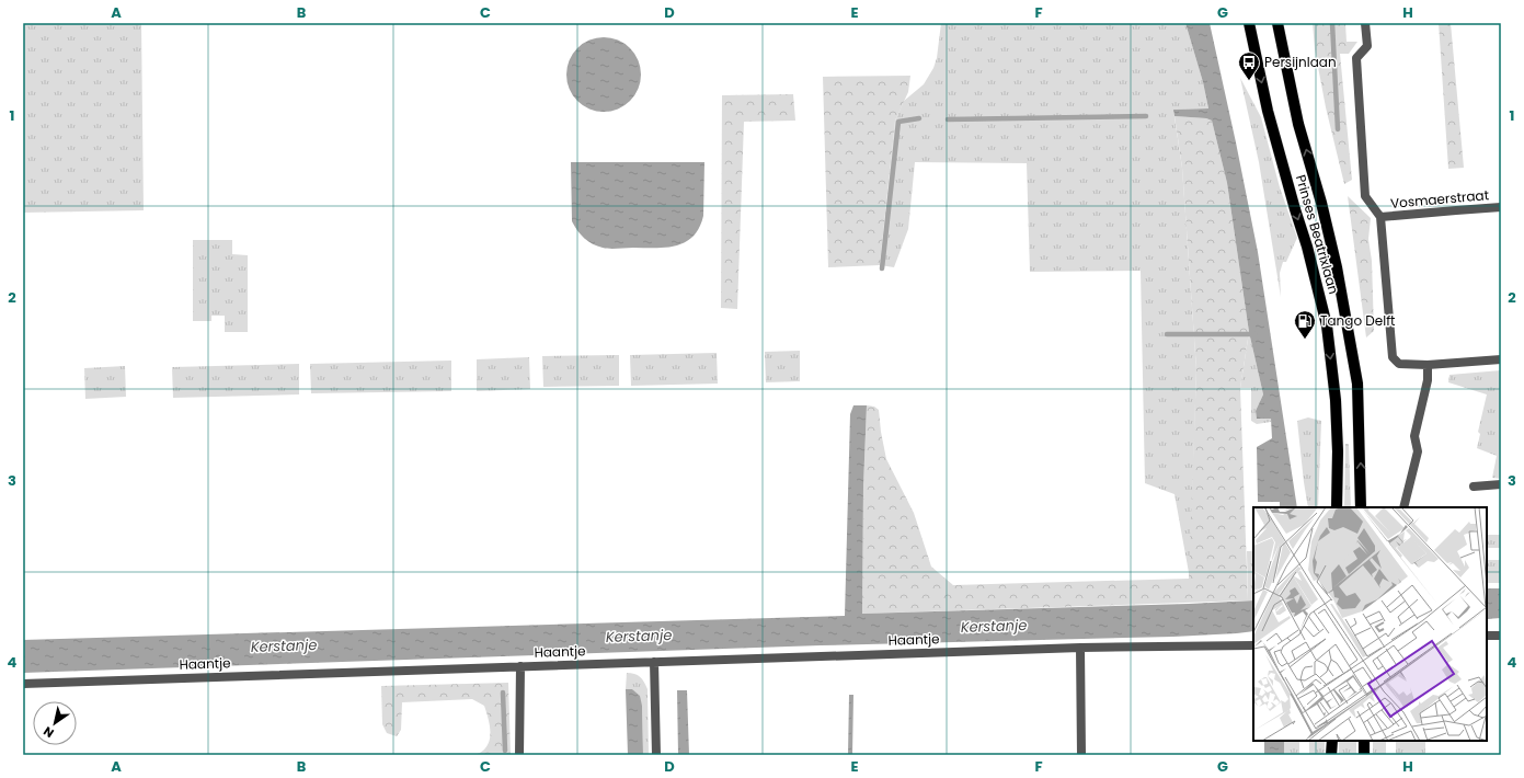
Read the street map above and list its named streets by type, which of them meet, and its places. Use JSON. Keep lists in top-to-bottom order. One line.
{"streets":{"main road":["Prinses Beatrixlaan"],"street":["Vosmaerstraat","Haantje"]},"water":["Kerstanje"],"places":{"bus stop":["Persijnlaan"],"fuel station":["Tango Delft"]},"north":"bottom left","grid":{"columns":["A","B","C","D","E","F","G","H"],"rows":["1","2","3","4"]}}
